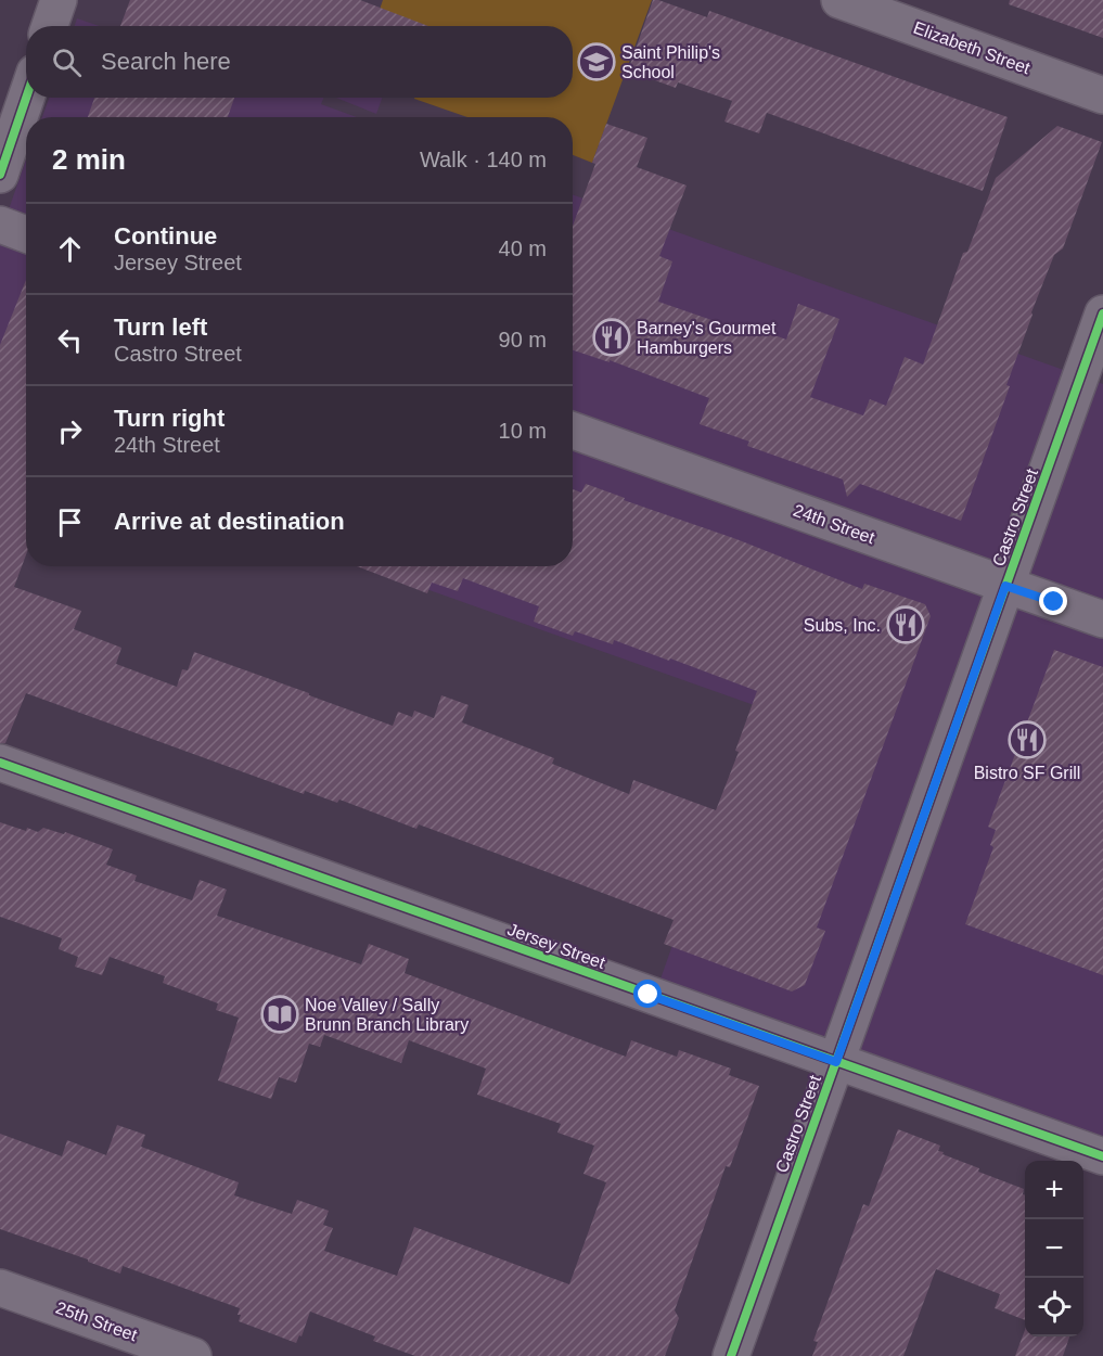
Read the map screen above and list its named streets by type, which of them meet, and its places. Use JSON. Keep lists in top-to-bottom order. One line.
{"streets":{"street":["Elizabeth Street","Castro Street","24th Street","Jersey Street","25th Street"]},"crossings":[["Castro Street","24th Street"],["Castro Street","Jersey Street"]],"places":{"school or university":["Saint Philip's School"],"restaurant":["Barney's Gourmet Hamburgers","Subs, Inc.","Bistro SF Grill"],"library":["Noe Valley / Sally Brunn Branch Library"]},"page":{"search":"Search here","heading":["2 min","Walk · 140 m"],"list":[["Continue","Jersey Street","40 m"],["Turn left","Castro Street","90 m"],["Turn right","24th Street","10 m"],"Arrive at destination"],"map_buttons":["+","−"]}}
